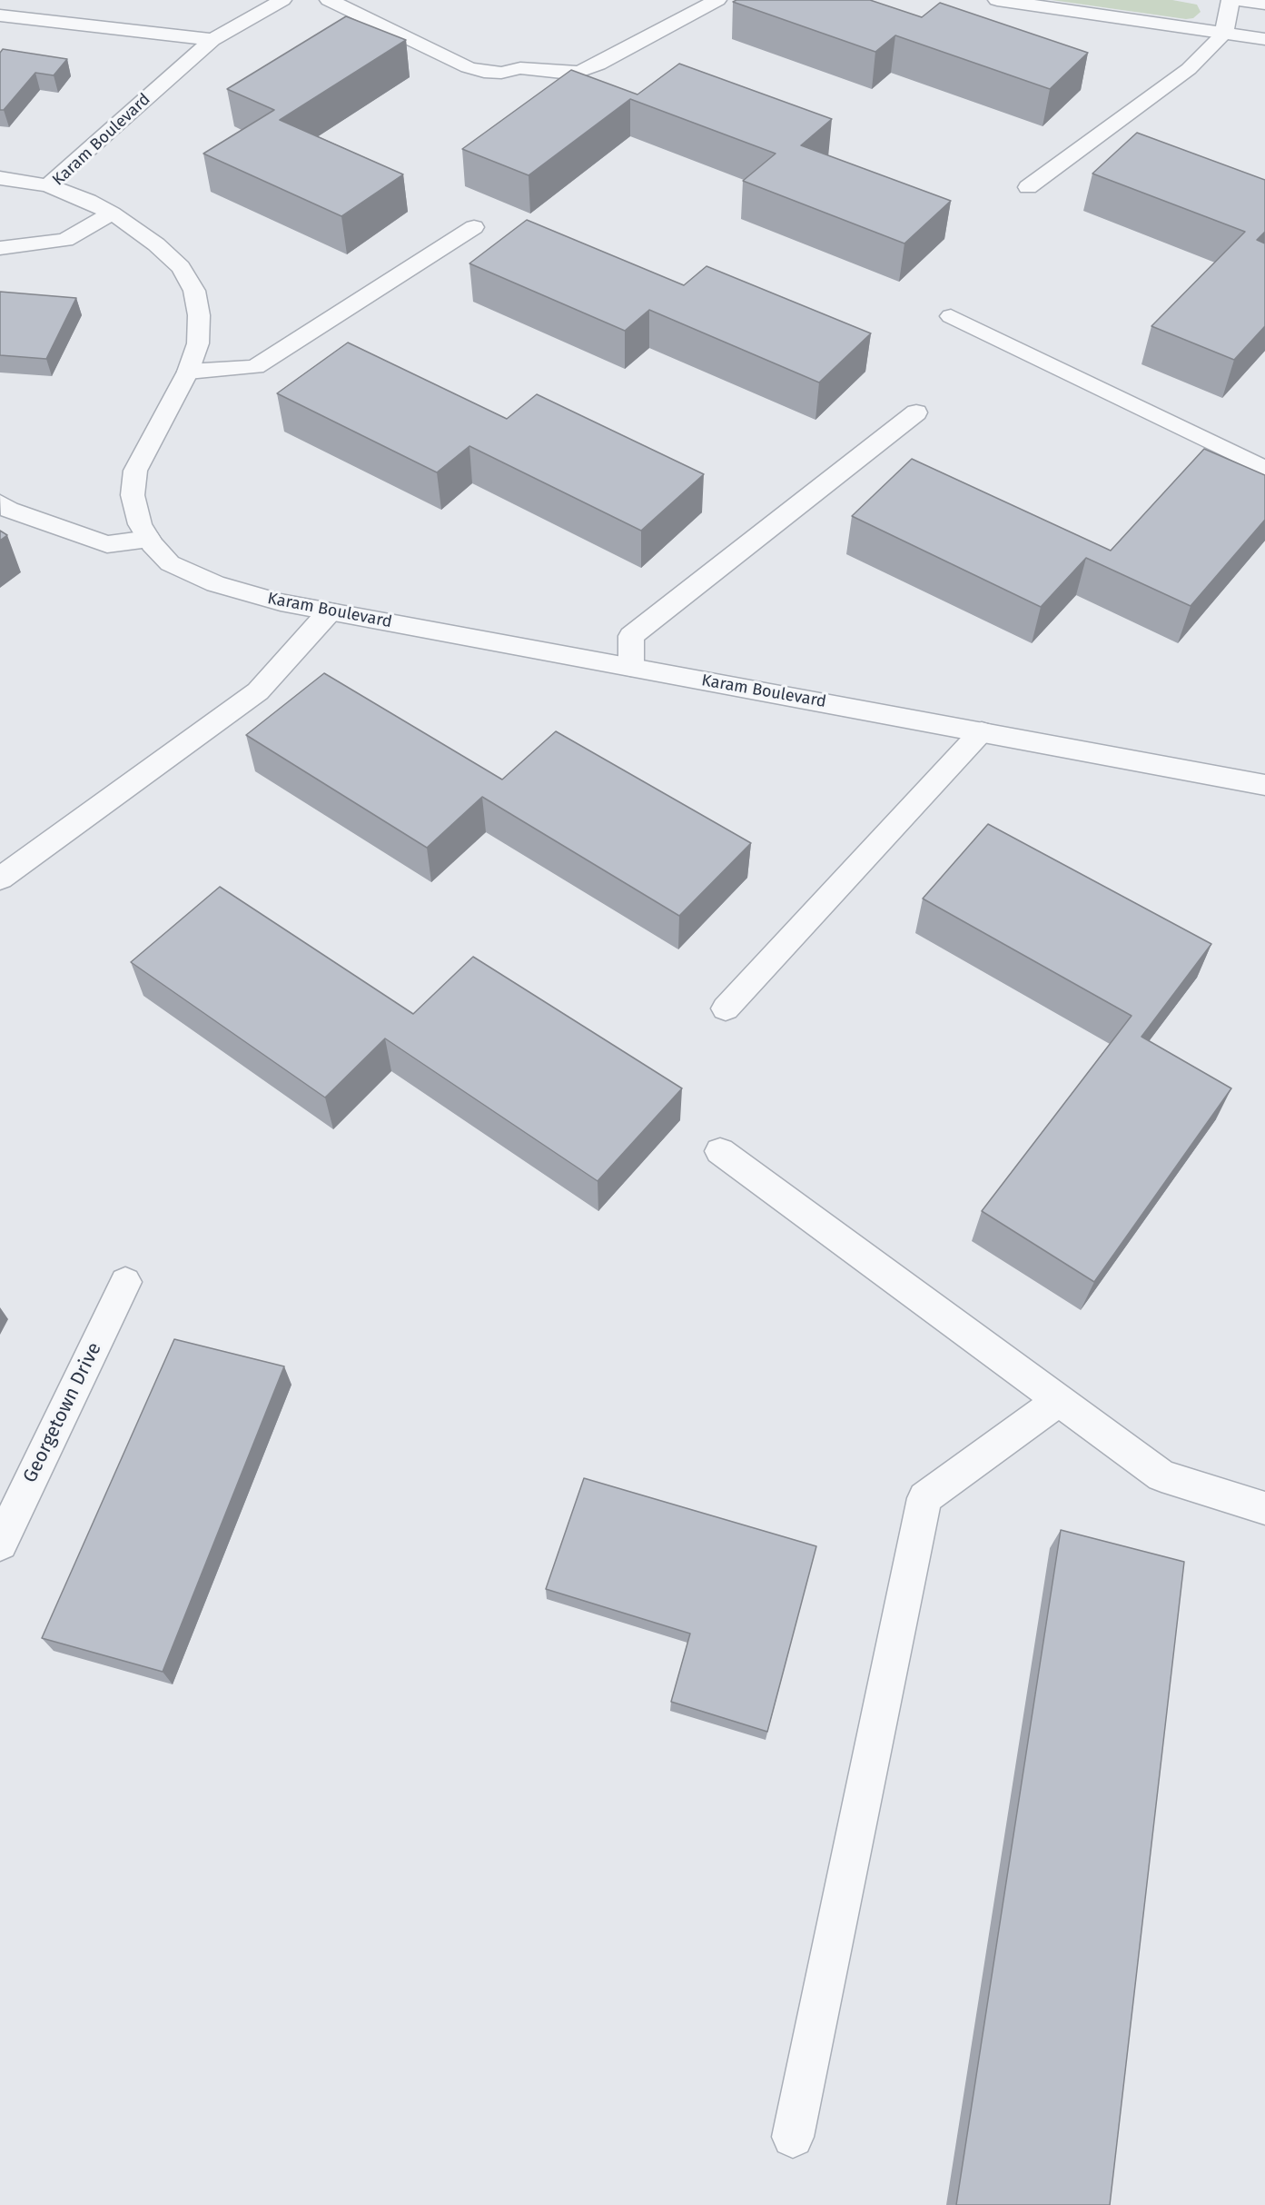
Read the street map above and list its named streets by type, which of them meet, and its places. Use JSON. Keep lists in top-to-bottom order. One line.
{"streets":{"street":["Karam Boulevard","Georgetown Drive"]}}
